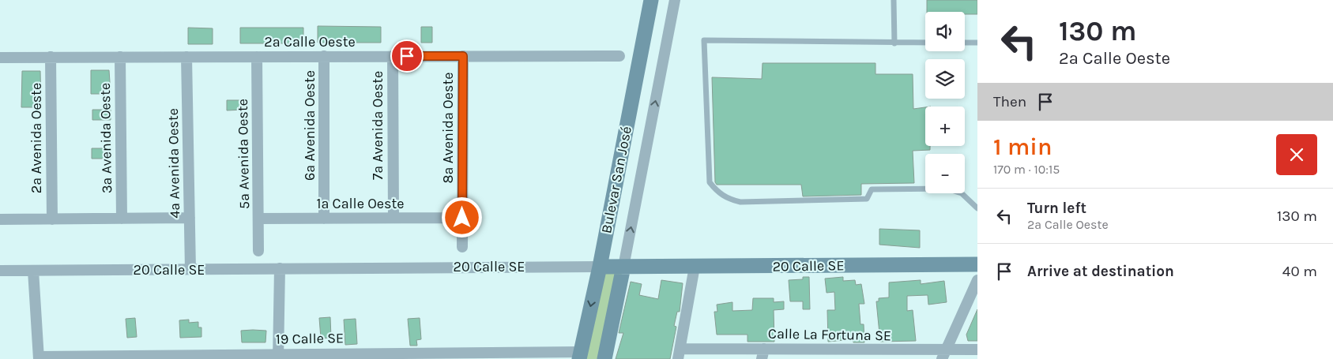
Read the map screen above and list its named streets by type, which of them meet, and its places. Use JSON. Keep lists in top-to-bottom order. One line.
{"streets":{"street":["2a Calle Oeste","6a Avenida Oeste","7a Avenida Oeste","8a Avenida Oeste","2a Avenida Oeste","3a Avenida Oeste","5a Avenida Oeste","4a Avenida Oeste","Bulevar San José","1a Calle Oeste","20 Calle SE","Calle La Fortuna SE","19 Calle SE"]},"crossings":[["2a Calle Oeste","6a Avenida Oeste"],["2a Calle Oeste","7a Avenida Oeste"],["2a Calle Oeste","8a Avenida Oeste"],["2a Calle Oeste","2a Avenida Oeste"],["2a Calle Oeste","3a Avenida Oeste"],["2a Calle Oeste","5a Avenida Oeste"],["2a Calle Oeste","4a Avenida Oeste"],["6a Avenida Oeste","1a Calle Oeste"],["7a Avenida Oeste","1a Calle Oeste"],["8a Avenida Oeste","1a Calle Oeste"],["5a Avenida Oeste","1a Calle Oeste"],["4a Avenida Oeste","20 Calle SE"],["Bulevar San José","20 Calle SE"],["Bulevar San José","19 Calle SE"]],"page":{"turn":["130 m","2a Calle Oeste"],"map_buttons":["+","−"],"then":"Then","heading":["1 min","170 m · 10:15"],"list":[{"name":"Turn left","note":"2a Calle Oeste","value":"130 m"},{"name":"Arrive at destination","value":"40 m"}]}}
